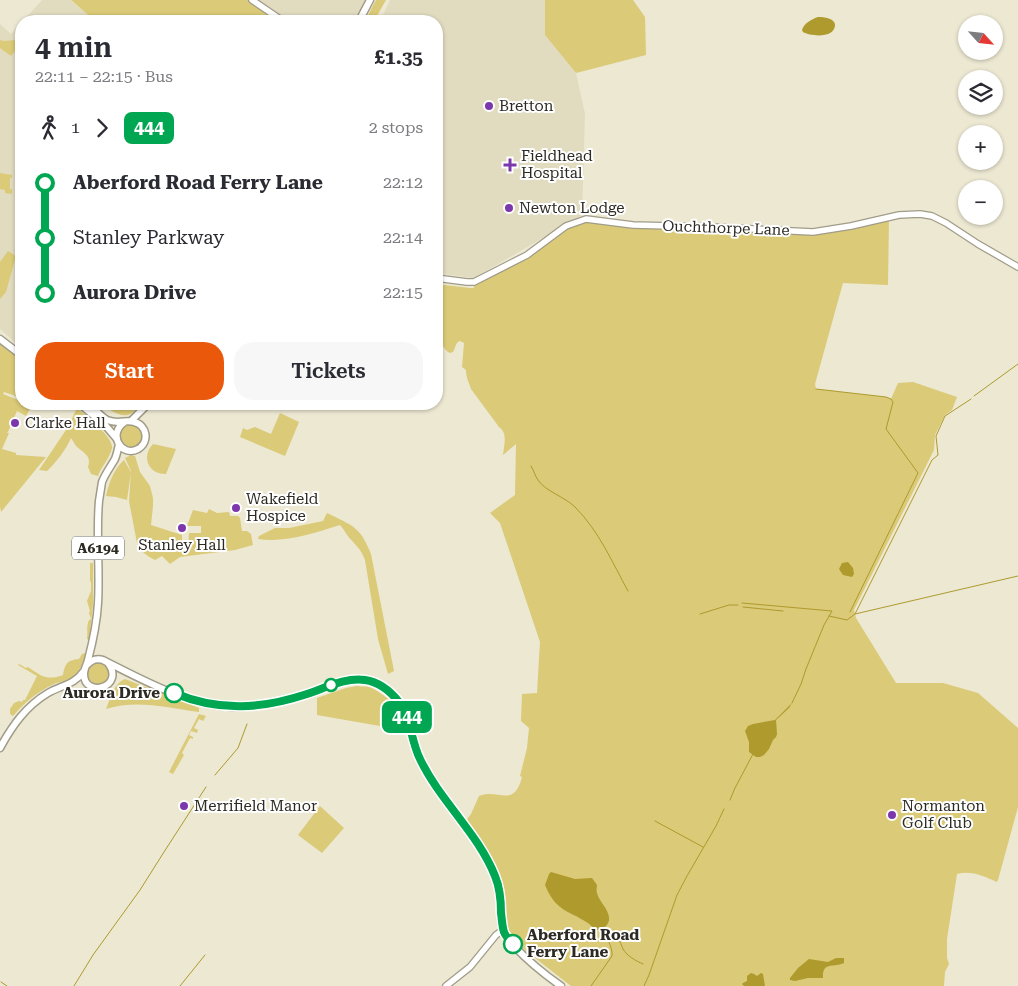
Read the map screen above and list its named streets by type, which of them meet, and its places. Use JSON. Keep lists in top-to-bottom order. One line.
{"streets":{"main road":["A6194"],"street":["Ouchthorpe Lane"]},"places":{"other":["Bretton","Newton Lodge","Clarke Hall","Wakefield Hospice","Stanley Hall","Aurora Drive","Merrifield Manor","Normanton Golf Club","Aberford Road Ferry Lane"],"health":["Fieldhead Hospital"]},"lines":["bus line 444"],"north":"bottom right","page":{"on_map":"444","map_buttons":["+","−"],"heading":["4 min","22:11 – 22:15 · Bus","£1.35"],"legs":["1","444","2 stops"],"list":[{"name":"Aberford Road Ferry Lane","value":"22:12"},{"name":"Stanley Parkway","value":"22:14"},{"name":"Aurora Drive","value":"22:15"}],"buttons":["Start","Tickets"]}}
